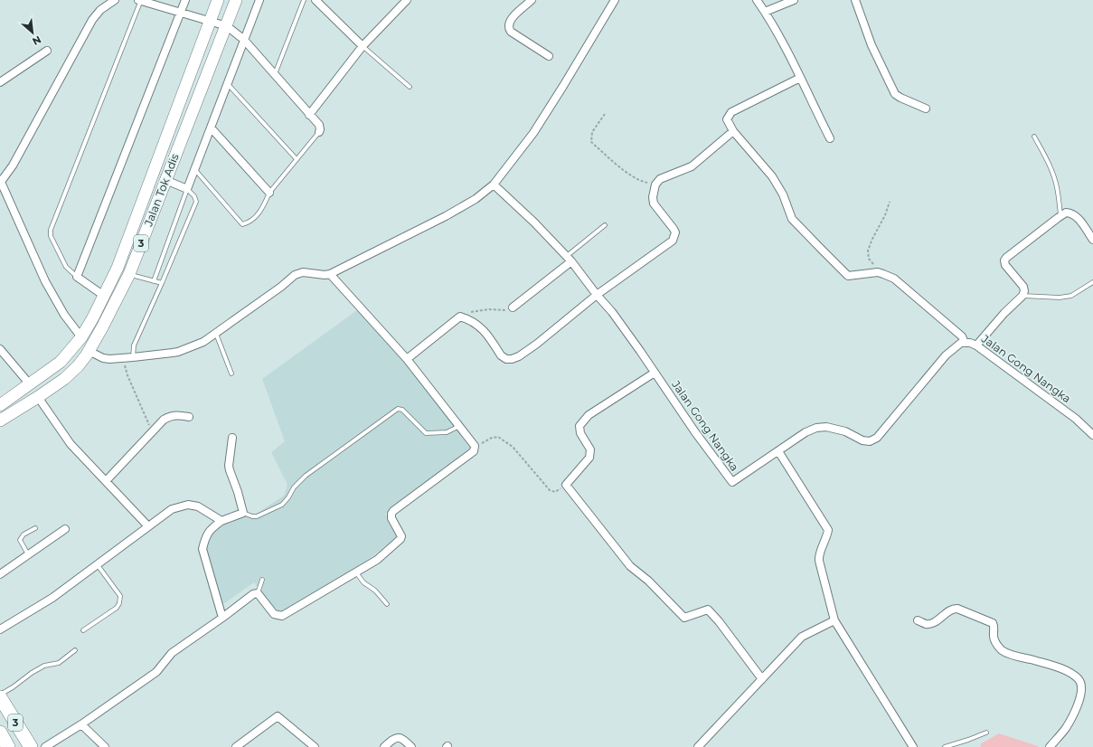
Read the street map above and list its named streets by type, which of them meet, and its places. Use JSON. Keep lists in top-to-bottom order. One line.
{"streets":{"highway":["3"],"main road":["Jalan Tok Adis"],"street":["Jalan Gong Nangka"]},"north":"bottom right"}
